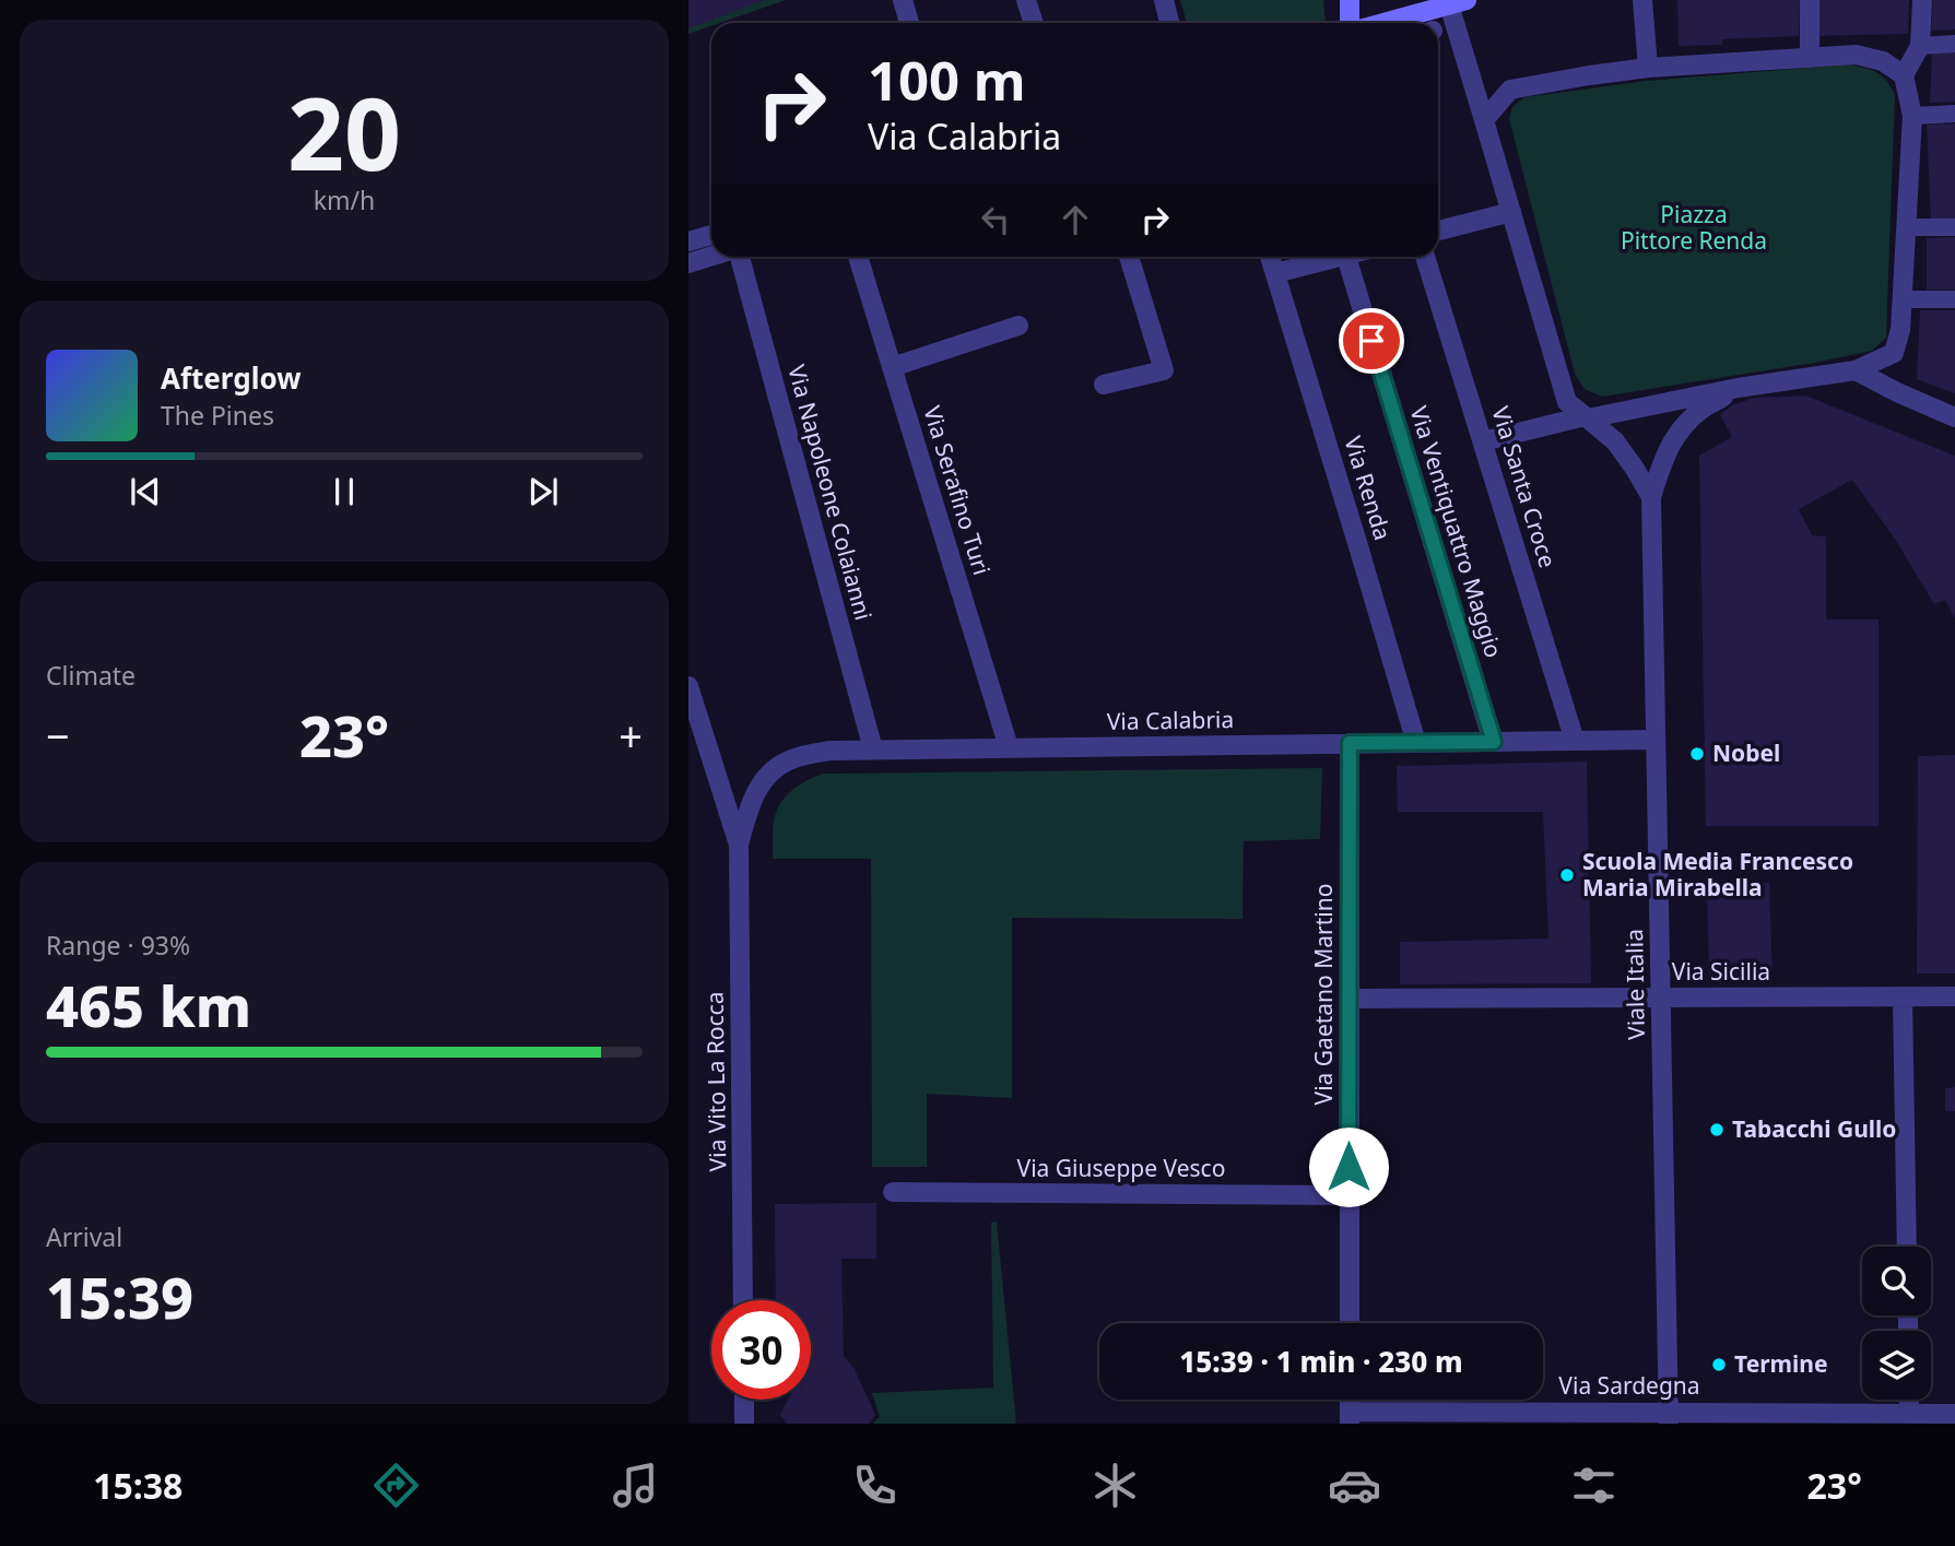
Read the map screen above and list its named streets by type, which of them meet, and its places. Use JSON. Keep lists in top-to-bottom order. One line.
{"streets":{"street":["Via Santa Croce","Via Renda","Via Serafino Turi","Via Napoleone Colaianni","Via Ventiquattro Maggio","Via Calabria","Via Sicilia","Viale Italia","Via Gaetano Martino","Via Vito La Rocca","Via Giuseppe Vesco","Via Sardegna"]},"crossings":[["Via Santa Croce","Via Calabria"],["Via Renda","Via Calabria"],["Via Serafino Turi","Via Calabria"],["Via Napoleone Colaianni","Via Calabria"],["Via Ventiquattro Maggio","Via Calabria"],["Via Calabria","Viale Italia"],["Via Calabria","Via Gaetano Martino"],["Via Calabria","Via Vito La Rocca"],["Via Sicilia","Viale Italia"],["Via Sicilia","Via Gaetano Martino"],["Viale Italia","Via Sardegna"],["Via Gaetano Martino","Via Giuseppe Vesco"]],"parks":["Piazza Pittore Renda"],"places":["Nobel","Scuola Media Francesco Maria Mirabella","Tabacchi Gullo","Termine"],"page":{"tile":[["20","km/h"],"Climate",["Range · 93%","465 km"],["Arrival","15:39"]],"turn":["100 m","Via Calabria"],"song":["Afterglow","The Pines"],"heat":["−","23°","+"],"limit":"30","trip":"15:39 · 1 min · 230 m","tabs":["15:38","23°"]}}
